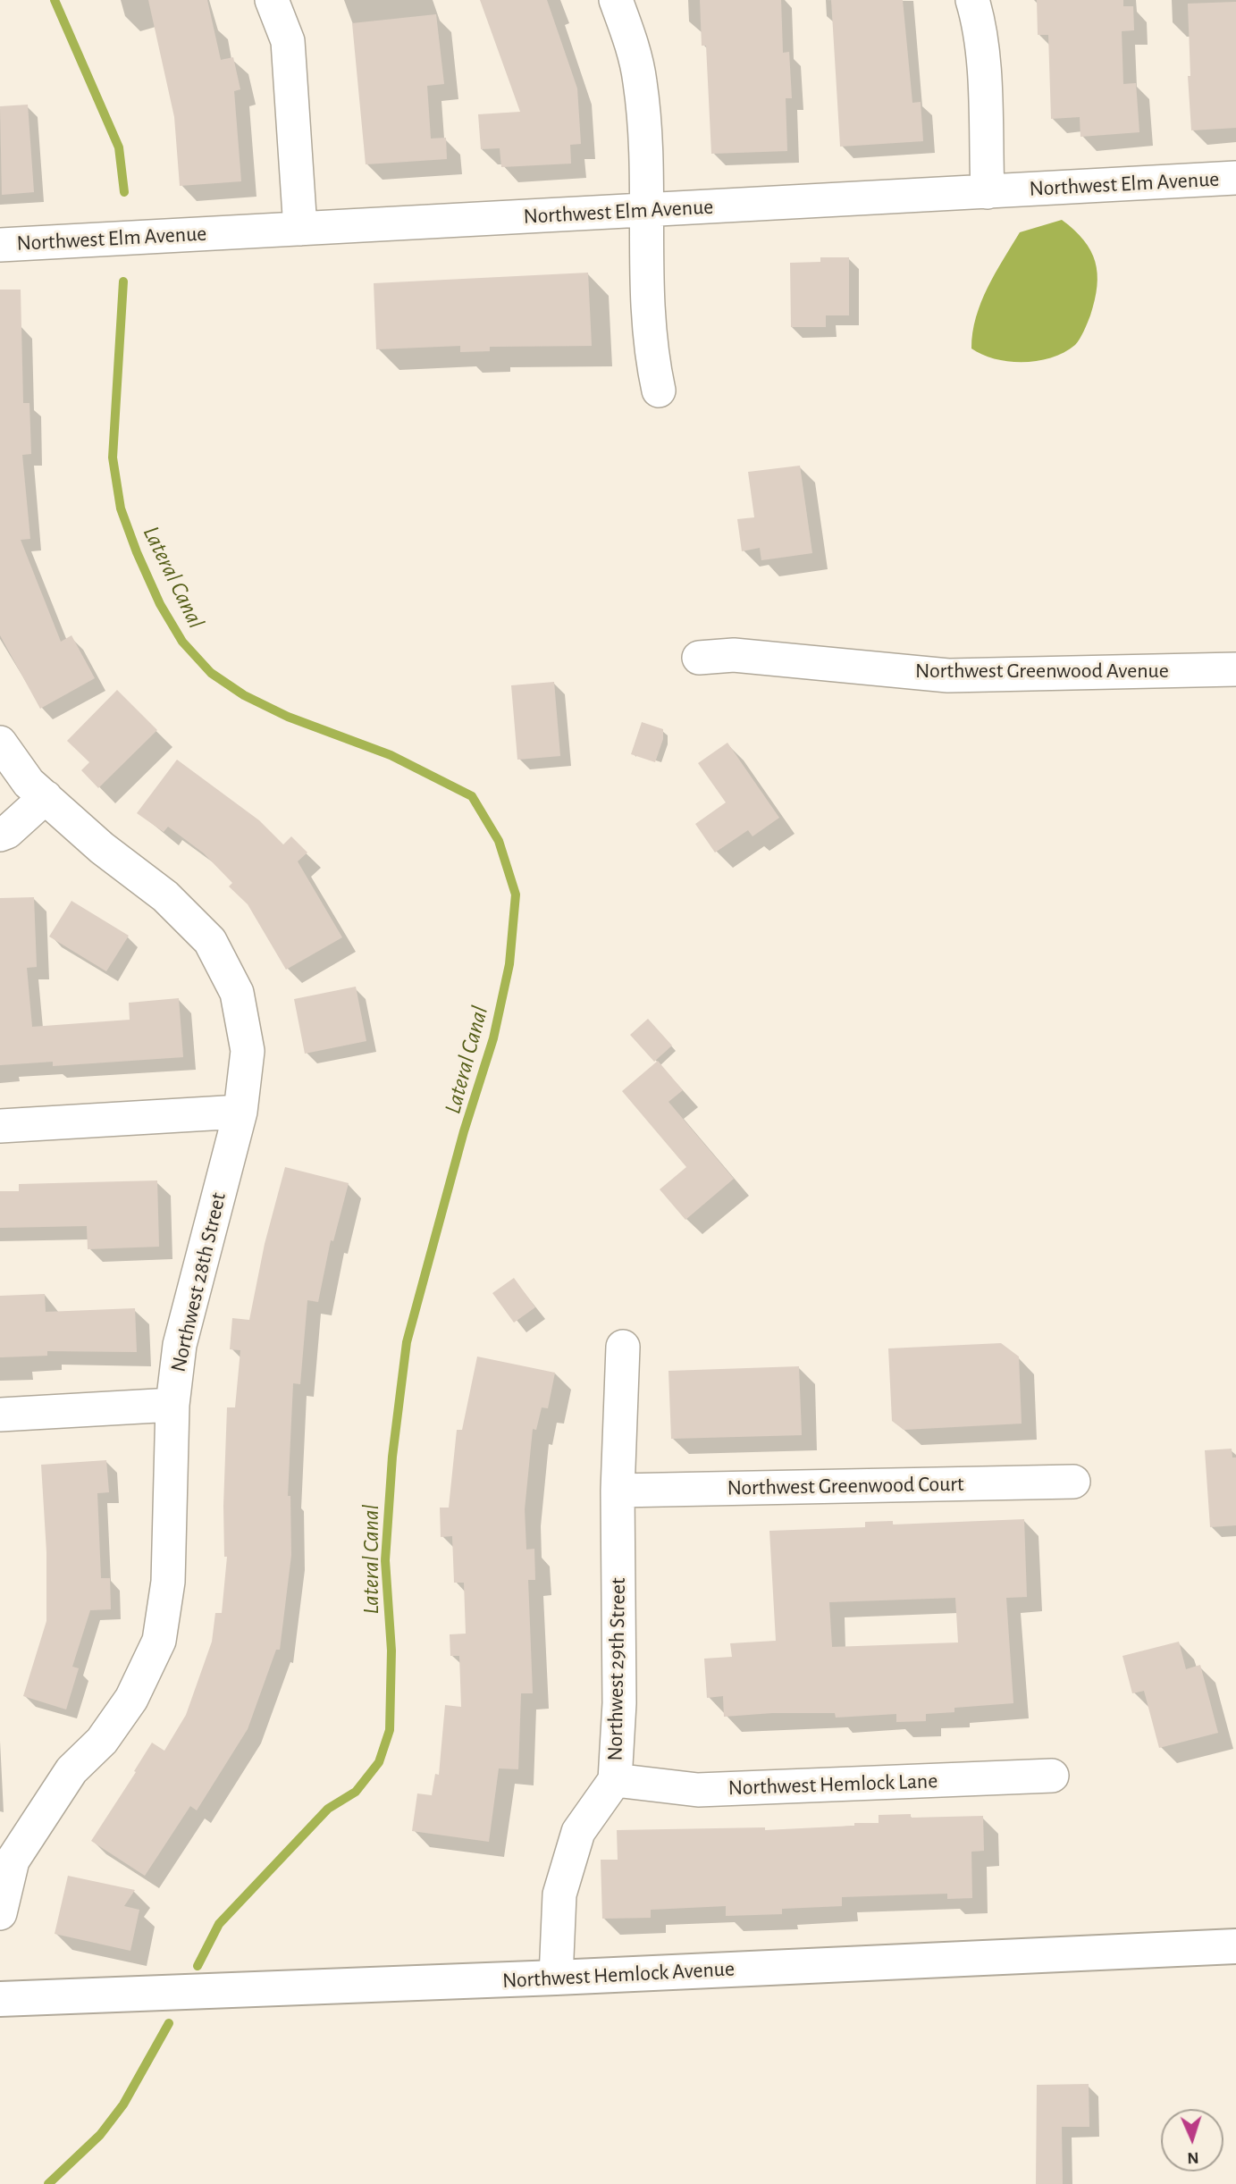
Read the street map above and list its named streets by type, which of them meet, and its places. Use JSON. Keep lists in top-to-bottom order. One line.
{"streets":{"street":["Northwest Elm Avenue","Northwest Greenwood Avenue","Northwest 28th Street","Northwest Greenwood Court","Northwest 29th Street","Northwest Hemlock Lane","Northwest Hemlock Avenue"]},"crossings":[["Northwest Greenwood Court","Northwest 29th Street"],["Northwest 29th Street","Northwest Hemlock Lane"],["Northwest 29th Street","Northwest Hemlock Avenue"]],"water":["Lateral Canal"],"north":"bottom"}
